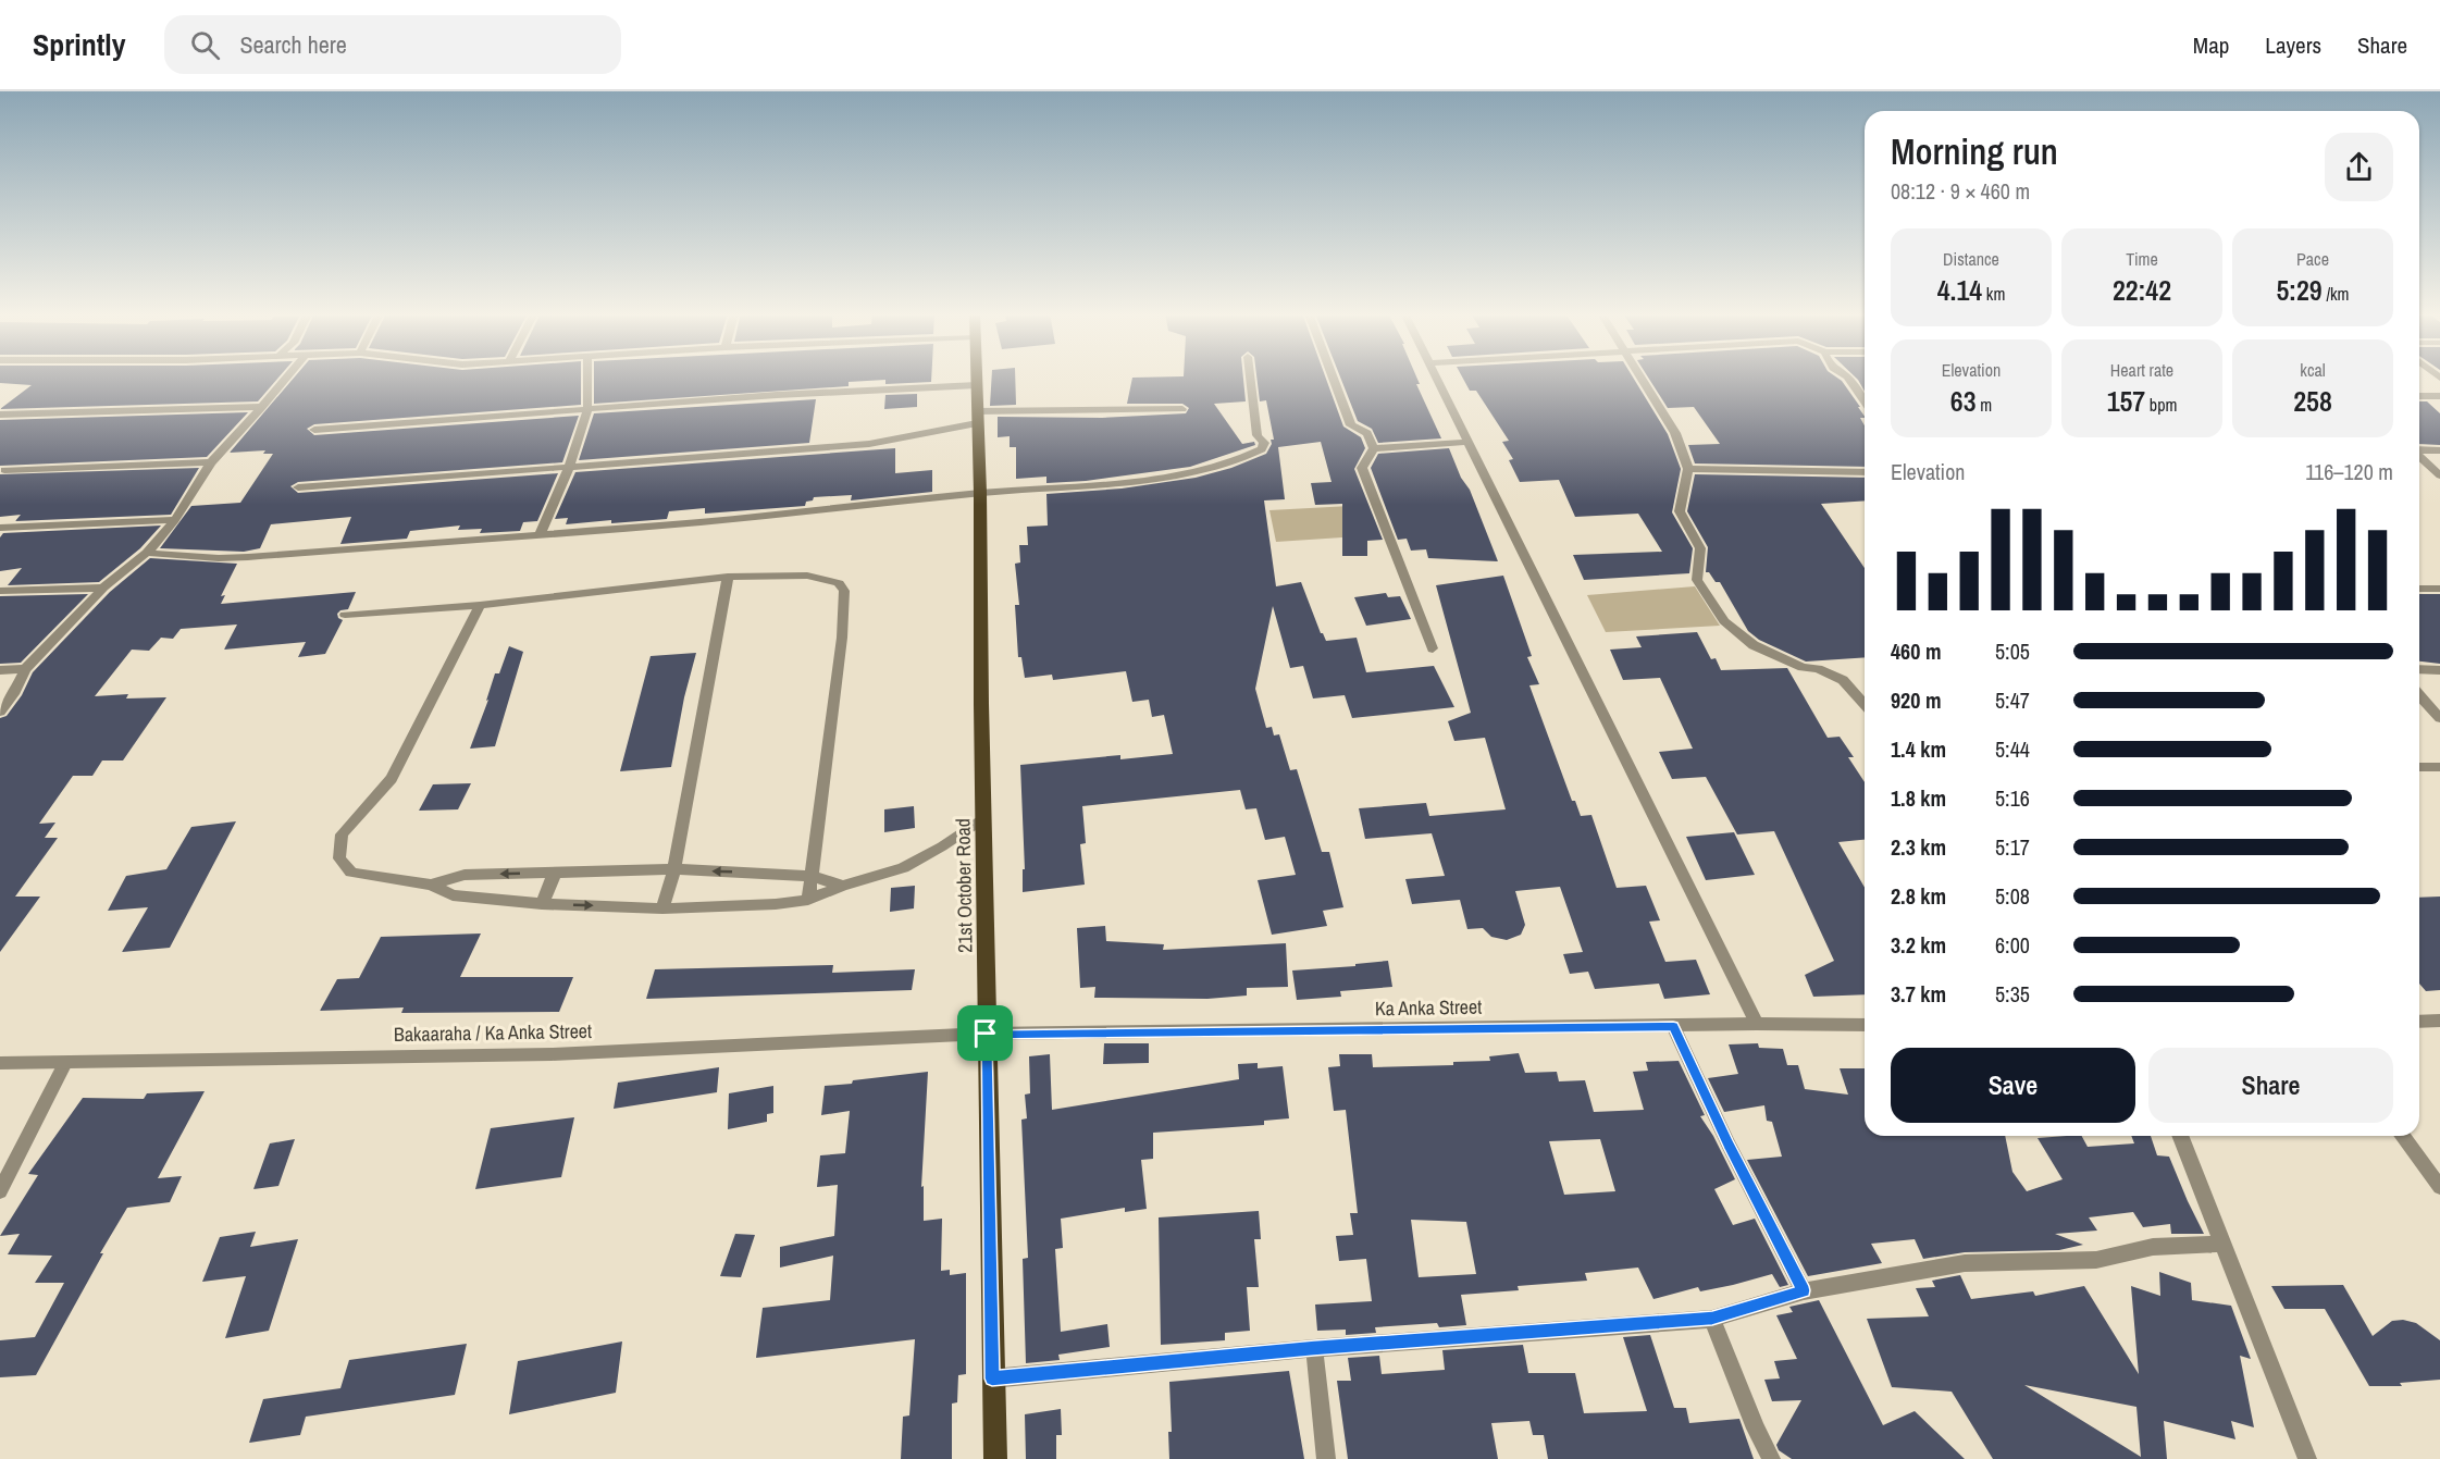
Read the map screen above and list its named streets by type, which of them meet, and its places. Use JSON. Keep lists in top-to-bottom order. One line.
{"streets":{"main road":["21st October Road"],"street":["Ka Anka Street","Bakaaraha / Ka Anka Street"]},"crossings":[["21st October Road","Ka Anka Street"],["21st October Road","Bakaaraha / Ka Anka Street"],["Ka Anka Street","Bakaaraha / Ka Anka Street"]],"page":{"header":"Sprintly","search":"Search here","nav":["Map","Layers","Share"],"heading":["Morning run","08:12 · 9 × 460 m"],"stats":[["Distance","4.14 km"],["Time","22:42"],["Pace","5:29 /km"],["Elevation","63 m"],["Heart rate","157 bpm"],["kcal","258"]],"chart":["Elevation","116–120 m"],"list":[{"name":"460 m","note":"5:05"},{"name":"920 m","note":"5:47"},{"name":"1.4 km","note":"5:44"},{"name":"1.8 km","note":"5:16"},{"name":"2.3 km","note":"5:17"},{"name":"2.8 km","note":"5:08"},{"name":"3.2 km","note":"6:00"},{"name":"3.7 km","note":"5:35"}],"buttons":["Save","Share"]}}
